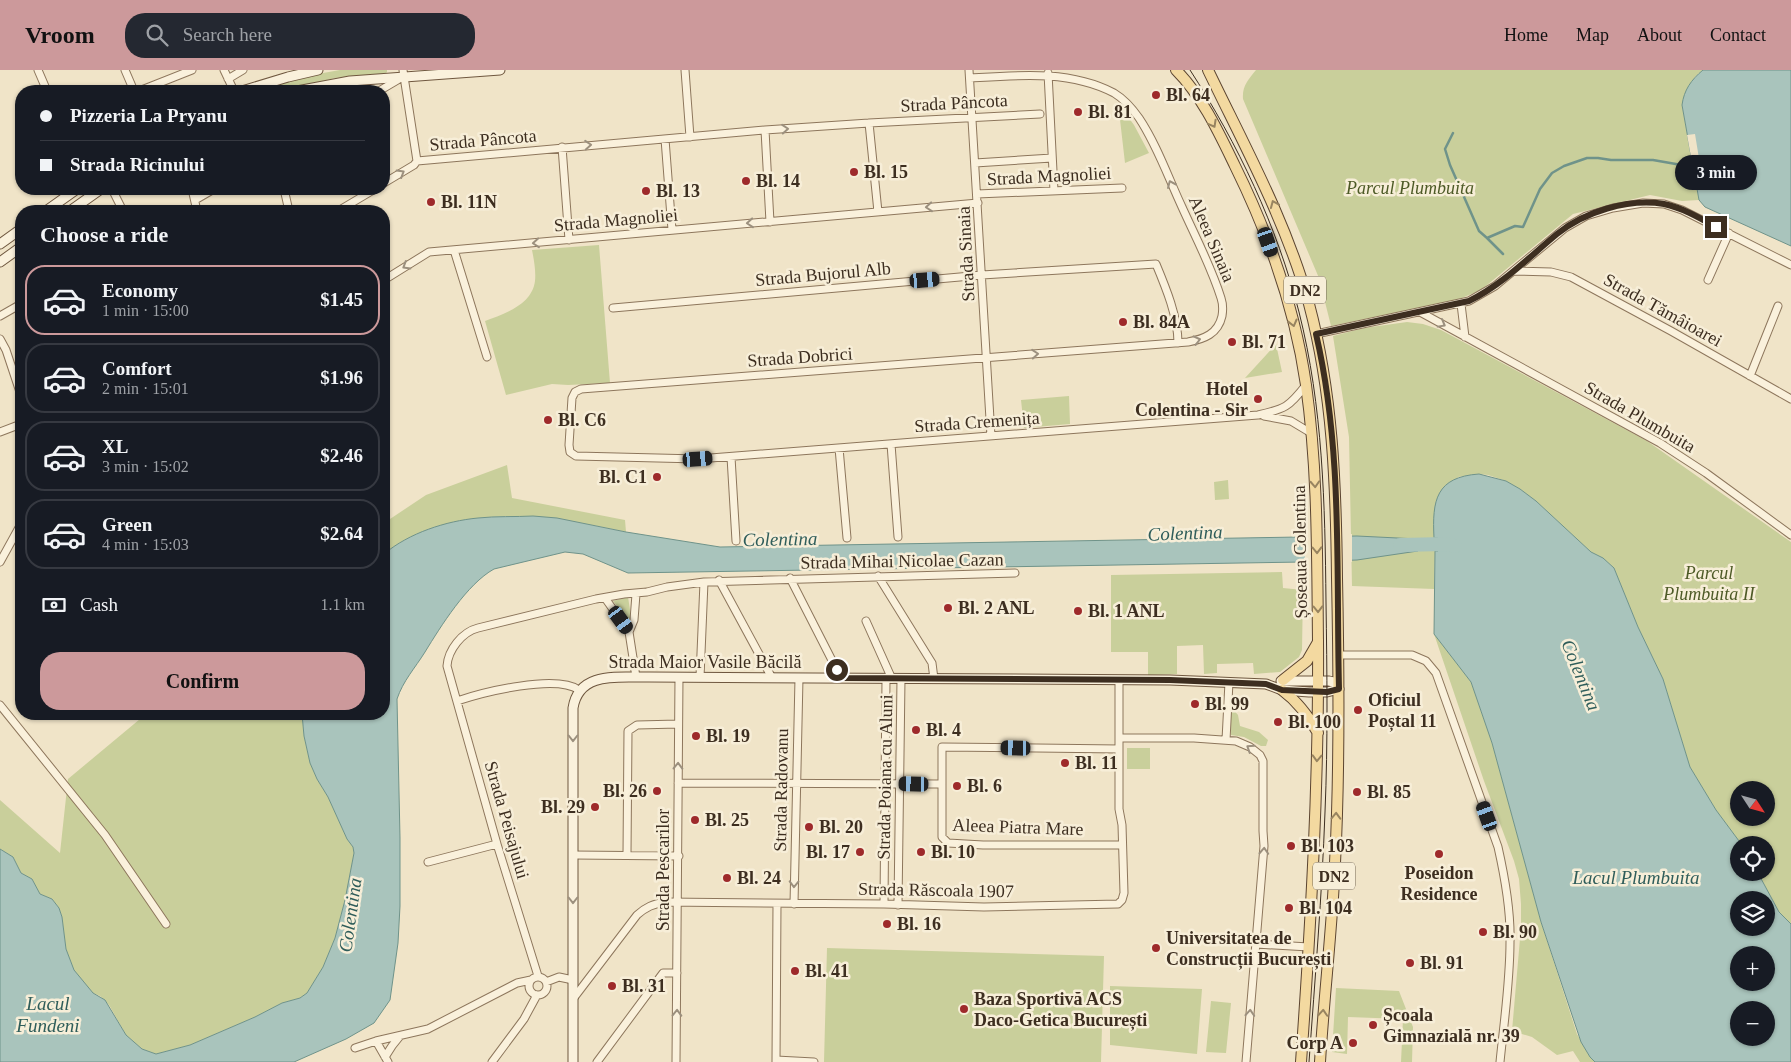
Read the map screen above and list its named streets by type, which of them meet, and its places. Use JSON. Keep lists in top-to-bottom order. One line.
{"streets":{"main road":["DN2","Șoseaua Colentina"],"street":["Strada Pâncota","Strada Magnoliei","Aleea Sinaia","Strada Sinaia","Strada Bujorul Alb","Strada Tămâioarei","Strada Dobrici","Strada Plumbuita","Strada Cremenița","Strada Mihai Nicolae Cazan","Strada Maior Vasile Băcilă","Strada Poiana cu Aluni","Strada Radovanu","Strada Peisajului","Aleea Piatra Mare","Strada Pescarilor","Strada Răscoala 1907"]},"crossings":[["Strada Pâncota","Strada Magnoliei"],["Strada Pâncota","Strada Sinaia"],["Strada Magnoliei","Strada Sinaia"],["Aleea Sinaia","Strada Sinaia"],["Aleea Sinaia","Strada Bujorul Alb"],["Aleea Sinaia","Strada Dobrici"],["Strada Sinaia","Strada Bujorul Alb"],["Strada Sinaia","Strada Dobrici"],["Strada Sinaia","Strada Cremenița"],["Strada Dobrici","Strada Cremenița"],["Strada Cremenița","Șoseaua Colentina"],["Șoseaua Colentina","Strada Maior Vasile Băcilă"],["Strada Mihai Nicolae Cazan","Strada Peisajului"],["Strada Maior Vasile Băcilă","Strada Poiana cu Aluni"],["Strada Maior Vasile Băcilă","Strada Radovanu"],["Strada Maior Vasile Băcilă","Strada Pescarilor"],["Strada Maior Vasile Băcilă","Strada Răscoala 1907"],["Strada Poiana cu Aluni","Strada Răscoala 1907"],["Strada Radovanu","Strada Răscoala 1907"],["Aleea Piatra Mare","Strada Răscoala 1907"],["Strada Pescarilor","Strada Răscoala 1907"]],"one_way":["Strada Magnoliei","Strada Radovanu","Strada Pescarilor"],"water":["Colentina","Lacul Plumbuita","Lacul Fundeni"],"parks":["Parcul Plumbuita","Parcul Plumbuita II"],"places":["Bl. 64","Bl. 81","Bl. 15","Bl. 14","Bl. 13","Bl. 11N","Bl. 84A","Bl. 71","Hotel Colentina - Sir","Bl. C6","Bl. C1","Bl. 2 ANL","Bl. 1 ANL","Bl. 99","Oficiul Poștal 11","Bl. 100","Bl. 4","Bl. 19","Bl. 11","Bl. 6","Bl. 26","Bl. 85","Bl. 29","Bl. 25","Bl. 20","Bl. 103","Bl. 17","Bl. 10","Poseidon Residence","Bl. 24","Bl. 104","Bl. 16","Bl. 90","Universitatea de Construcții București","Bl. 91","Bl. 41","Bl. 31","Baza Sportivă ACS Daco-Getica București","Școala Gimnazială nr. 39","Corp A"],"north":"bottom right","page":{"header":"Vroom","search":"Search here","nav":["Home","Map","About","Contact"],"banner":["Pizzeria La Pryanu","Strada Ricinului"],"bubble":"3 min","heading":"Choose a ride","list":[{"name":"Economy","note":"1 min · 15:00","value":"$1.45"},{"name":"Comfort","note":"2 min · 15:01","value":"$1.96"},{"name":"XL","note":"3 min · 15:02","value":"$2.46"},{"name":"Green","note":"4 min · 15:03","value":"$2.64"}],"pay":["Cash","1.1 km"],"buttons":"Confirm","map_buttons":["+","−"]}}
